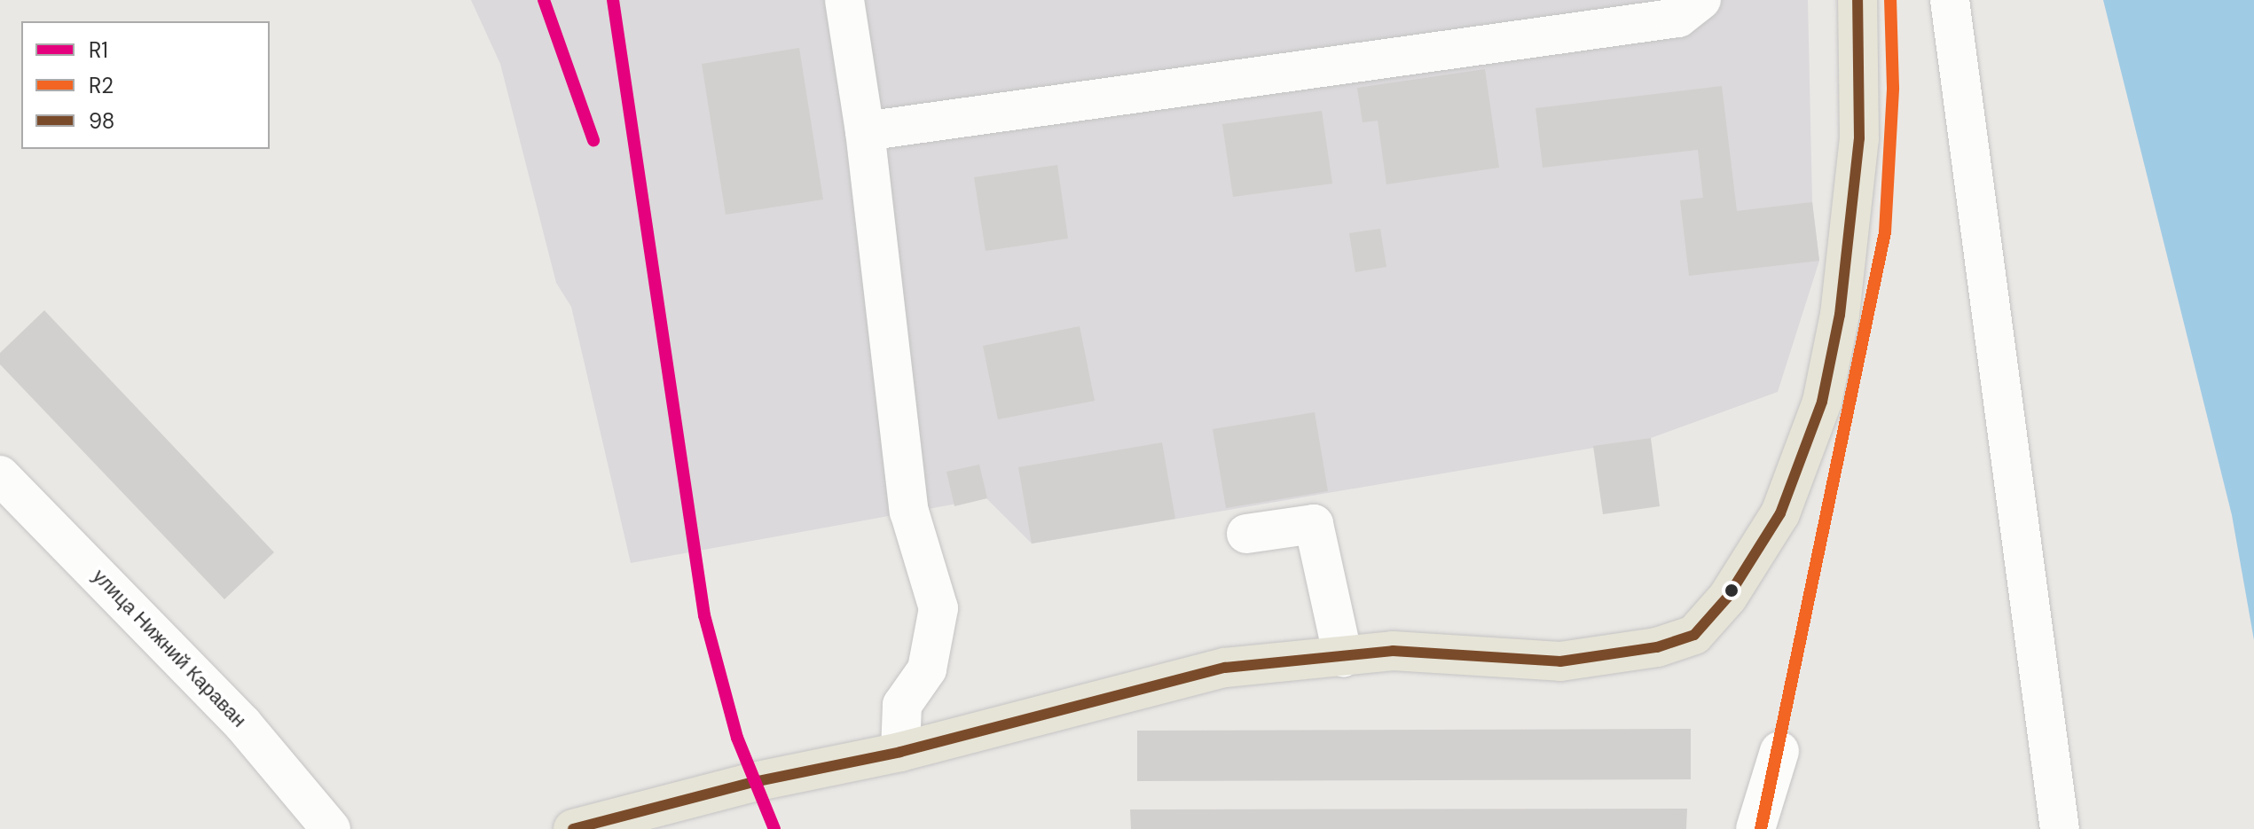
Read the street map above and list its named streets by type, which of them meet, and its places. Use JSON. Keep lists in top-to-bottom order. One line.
{"streets":{"street":["улица Нижний Караван"]},"lines":["transit line R1","transit line R2","transit line 98"],"legend":["R1","R2","98"]}
